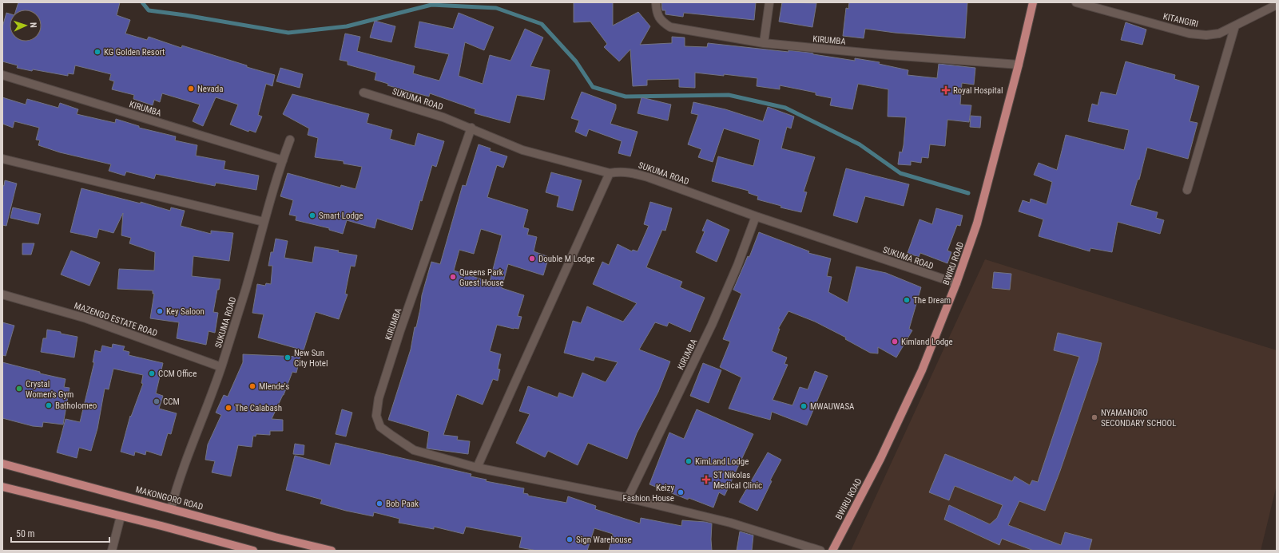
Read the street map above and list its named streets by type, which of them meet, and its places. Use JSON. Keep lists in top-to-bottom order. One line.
{"streets":{"main road":["BWIRU ROAD","MAKONGORO ROAD"],"street":["KITANGIRI","KIRUMBA","SUKUMA ROAD","MAZENGO ESTATE ROAD"]},"crossings":[["KIRUMBA","SUKUMA ROAD"],["KIRUMBA","BWIRU ROAD"],["SUKUMA ROAD","BWIRU ROAD"],["SUKUMA ROAD","MAZENGO ESTATE ROAD"],["SUKUMA ROAD","MAKONGORO ROAD"]],"places":{"other":["KG Golden Resort","Nevada","Smart Lodge","Double M Lodge","Queens Park Guest House","The Dream","Key Saloon","Kimland Lodge","New Sun City Hotel","CCM Office","Mlende's","Crystal Women's Gym","CCM","Batholomeo","MWAUWASA","The Calabash","NYAMANORO SECONDARY SCHOOL","KimLand Lodge","Keizy Fashion House","Bob Paak","Sign Warehouse"],"health":["Royal Hospital","ST Nikolas Medical Clinic"]},"scale_bar":"50 m","north":"right"}
